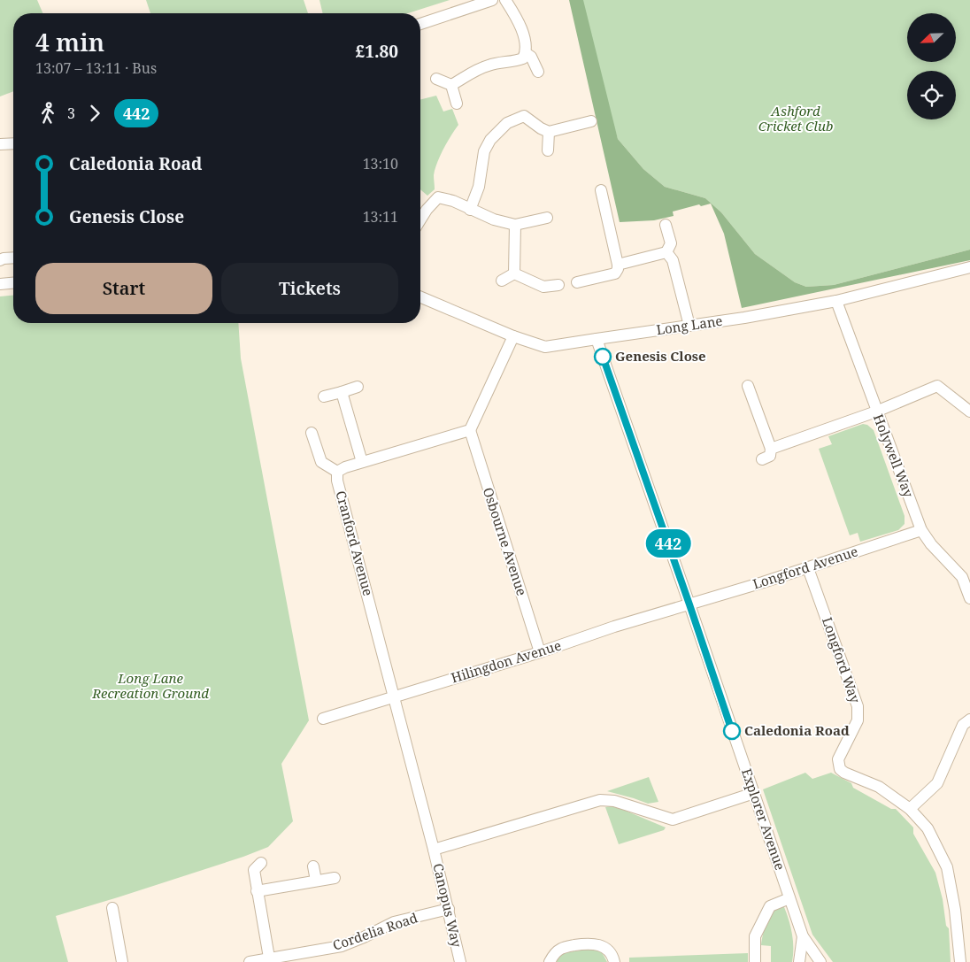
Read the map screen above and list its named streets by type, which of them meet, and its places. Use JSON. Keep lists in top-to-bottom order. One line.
{"streets":{"street":["Long Lane","Holywell Way","Osbourne Avenue","Cranford Avenue","Longford Avenue","Longford Way","Hilingdon Avenue","Explorer Avenue","Canopus Way","Cordelia Road"]},"crossings":[["Long Lane","Holywell Way"],["Long Lane","Explorer Avenue"],["Holywell Way","Longford Avenue"],["Osbourne Avenue","Cranford Avenue"],["Osbourne Avenue","Hilingdon Avenue"],["Cranford Avenue","Hilingdon Avenue"],["Cranford Avenue","Canopus Way"],["Longford Avenue","Longford Way"],["Longford Avenue","Hilingdon Avenue"],["Longford Avenue","Explorer Avenue"],["Hilingdon Avenue","Explorer Avenue"],["Canopus Way","Cordelia Road"]],"parks":["Ashford Cricket Club","Long Lane Recreation Ground"],"places":["Genesis Close","Caledonia Road"],"lines":["bus line 442"],"north":"bottom left","page":{"on_map":"442","heading":["4 min","13:07 – 13:11 · Bus","£1.80"],"legs":["3","442"],"list":[{"name":"Caledonia Road","value":"13:10"},{"name":"Genesis Close","value":"13:11"}],"buttons":["Start","Tickets"]}}
